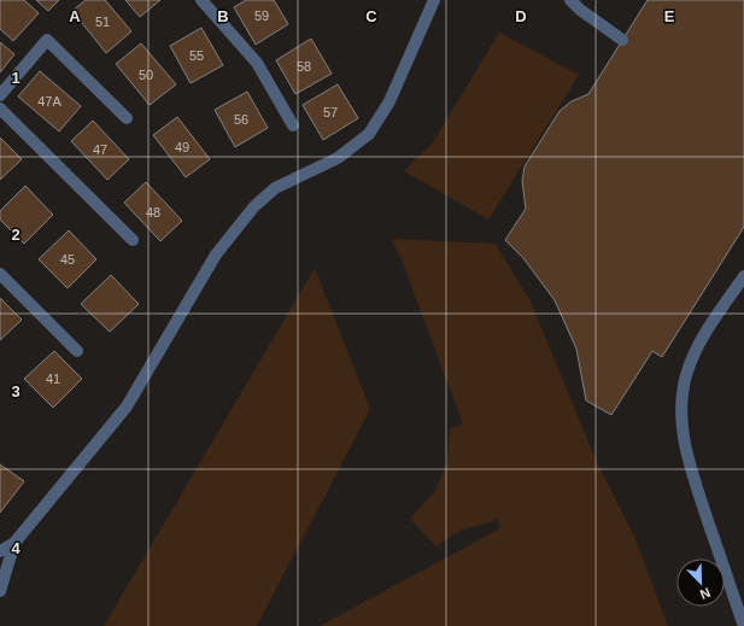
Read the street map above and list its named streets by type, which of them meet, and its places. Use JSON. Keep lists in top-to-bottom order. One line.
{"house_numbers":["59","51","55","58","50","47A","57","56","49","47","48","45","41"],"north":"bottom right","grid":{"columns":["A","B","C","D","E"],"rows":["1","2","3","4"]}}
